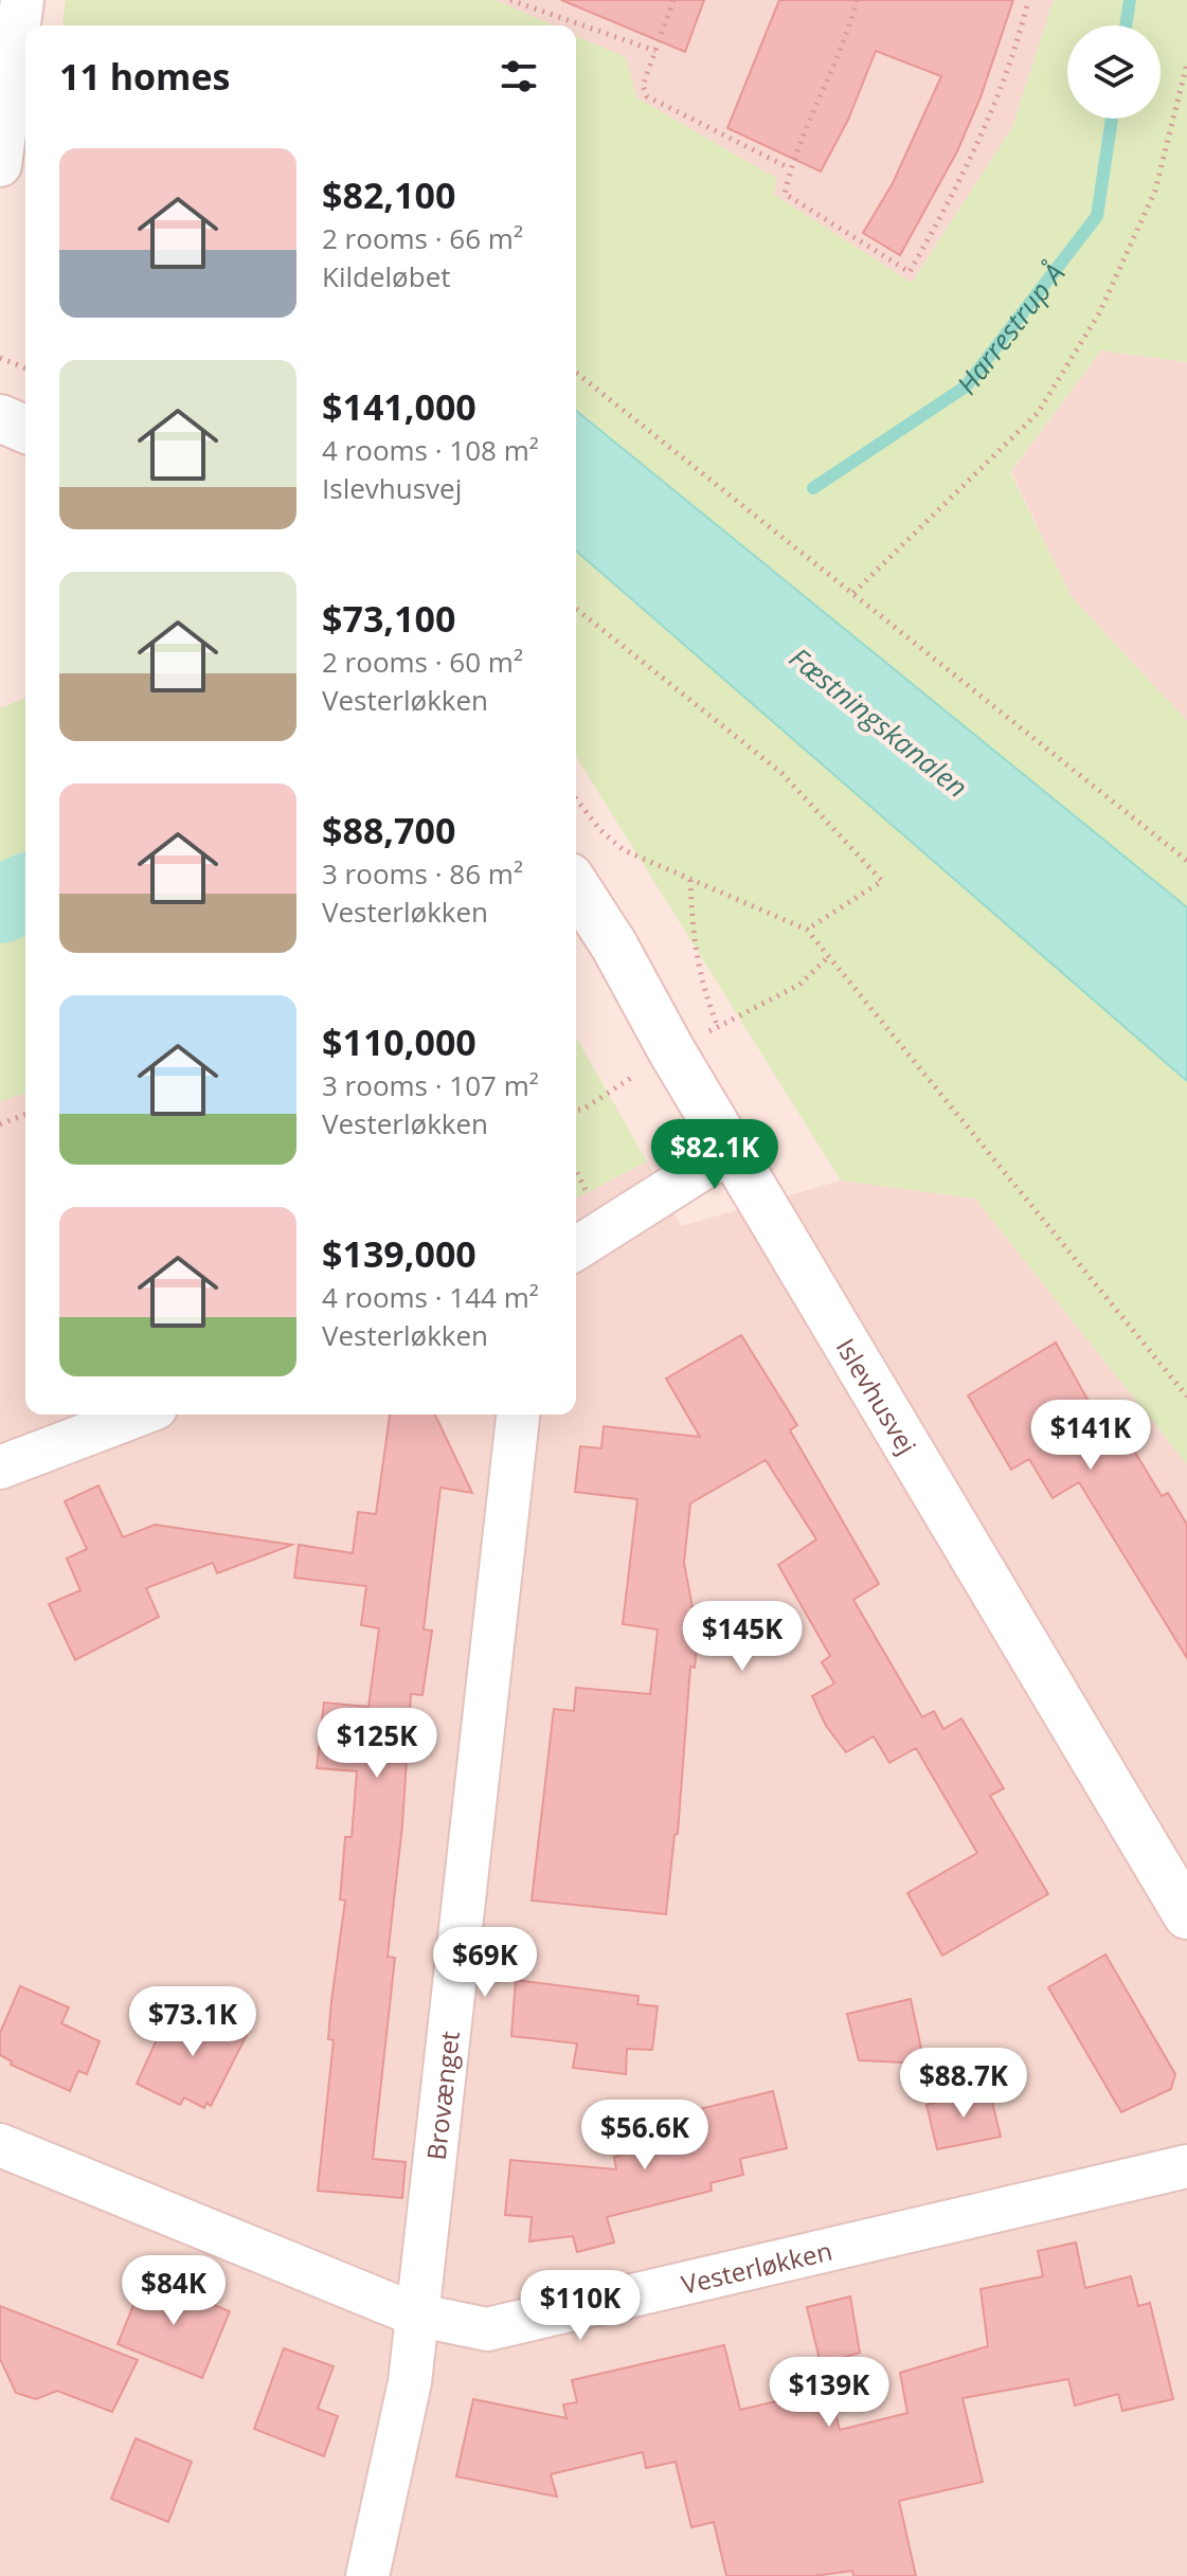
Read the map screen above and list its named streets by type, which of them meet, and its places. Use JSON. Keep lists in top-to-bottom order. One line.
{"streets":{"street":["Islevhusvej","Brovænget","Vesterløkken"]},"crossings":[["Brovænget","Vesterløkken"]],"water":["Harrestrup Å","Fæstningskanalen"],"page":{"heading":"11 homes","list":[{"name":"$82,100","note":"2 rooms · 66 m² · Kildeløbet"},{"name":"$141,000","note":"4 rooms · 108 m² · Islevhusvej"},{"name":"$73,100","note":"2 rooms · 60 m² · Vesterløkken"},{"name":"$88,700","note":"3 rooms · 86 m² · Vesterløkken"},{"name":"$110,000","note":"3 rooms · 107 m² · Vesterløkken"},{"name":"$139,000","note":"4 rooms · 144 m² · Vesterløkken"}],"price":["$82.1K","$141K","$145K","$125K","$69K","$73.1K","$88.7K","$56.6K","$84K","$110K","$139K"]}}
